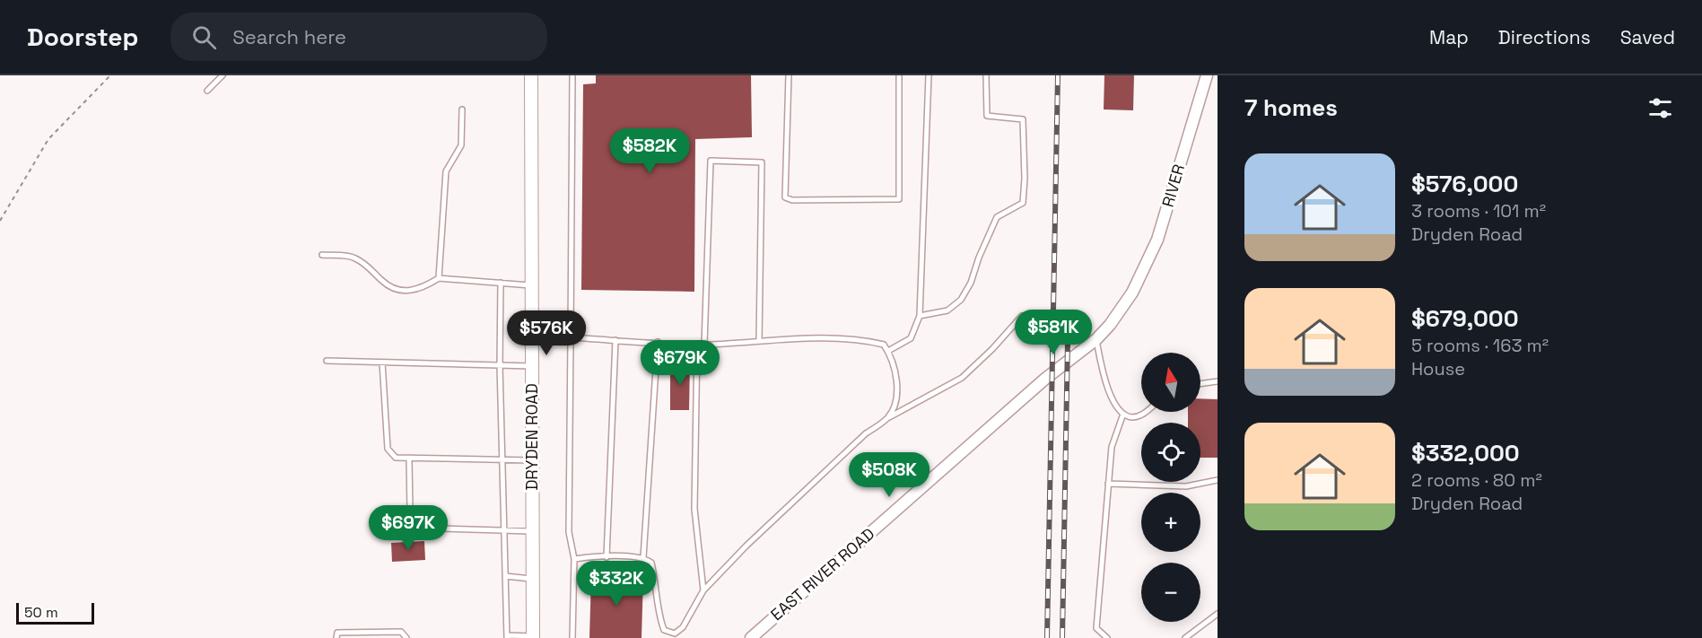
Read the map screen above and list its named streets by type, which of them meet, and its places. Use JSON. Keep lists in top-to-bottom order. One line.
{"streets":{"main road":["DRYDEN ROAD"],"street":["RIVER","EAST RIVER ROAD"]},"crossings":[["RIVER","EAST RIVER ROAD"]],"scale_bar":"50 m","north":"top","page":{"header":"Doorstep","search":"Search here","nav":["Map","Directions","Saved"],"heading":"7 homes","price":["$582K","$581K","$576K","$679K","$508K","$697K","$332K"],"list":[{"name":"$576,000","note":"3 rooms · 101 m² · Dryden Road"},{"name":"$679,000","note":"5 rooms · 163 m² · House"},{"name":"$332,000","note":"2 rooms · 80 m² · Dryden Road"}],"map_buttons":["+","−"],"scale":"50 m"}}
